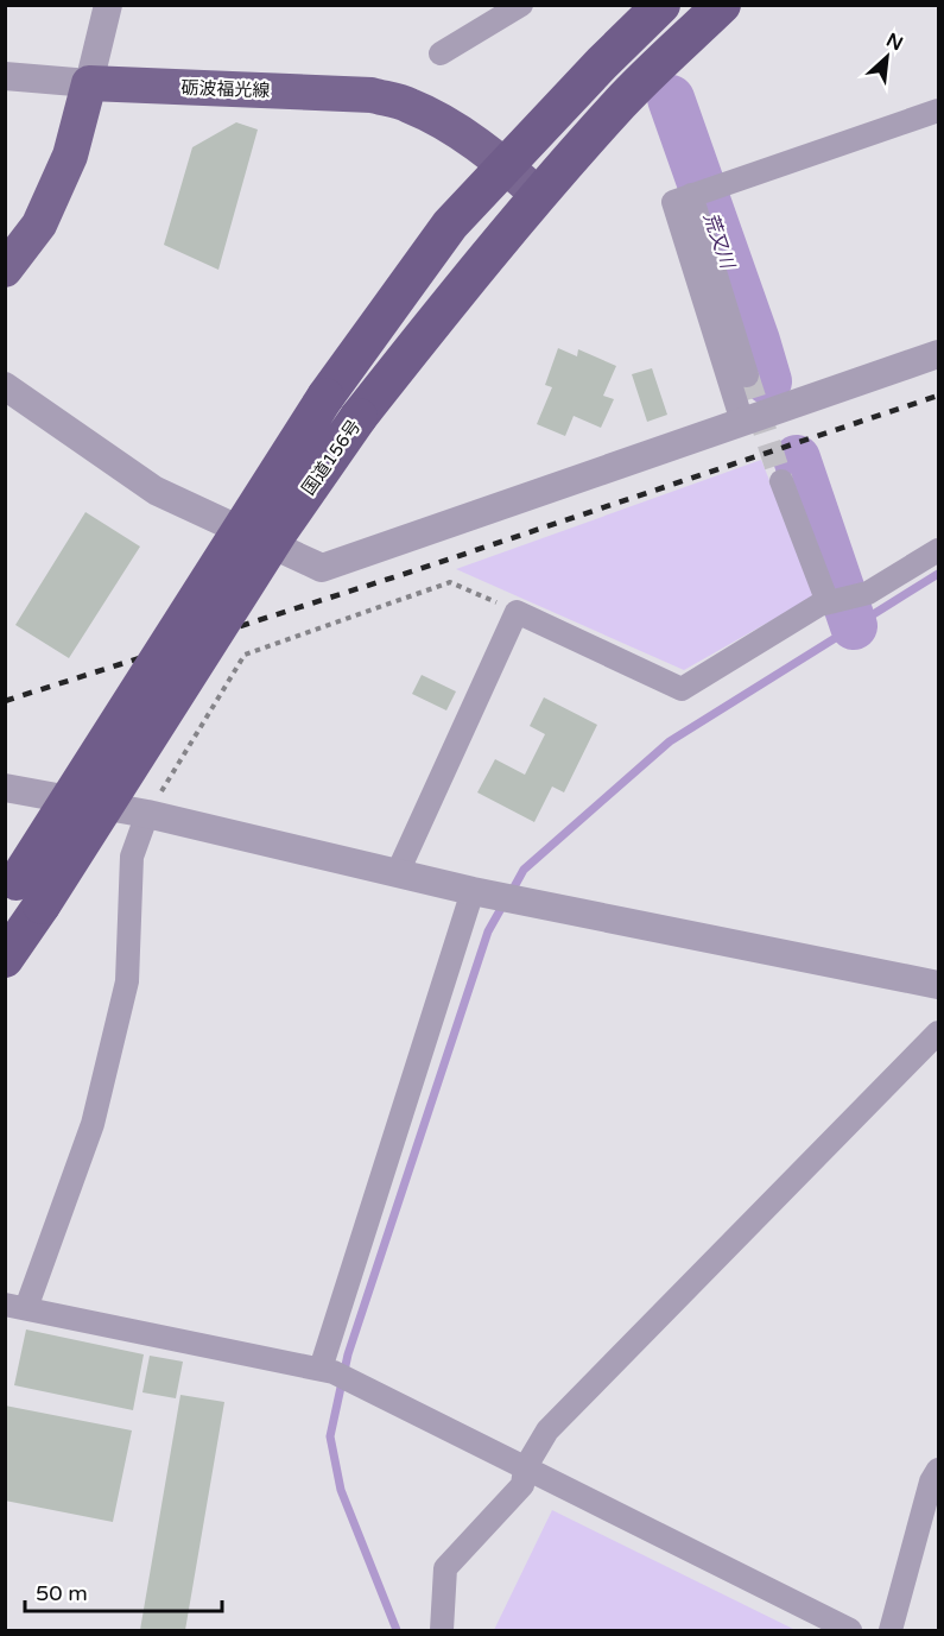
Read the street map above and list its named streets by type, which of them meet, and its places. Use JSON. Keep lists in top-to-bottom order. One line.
{"streets":{"highway":["国道156号"],"main road":["砺波福光線"]},"crossings":[["砺波福光線","国道156号"]],"water":["荒又川"],"scale_bar":"50 m","north":"top right"}
